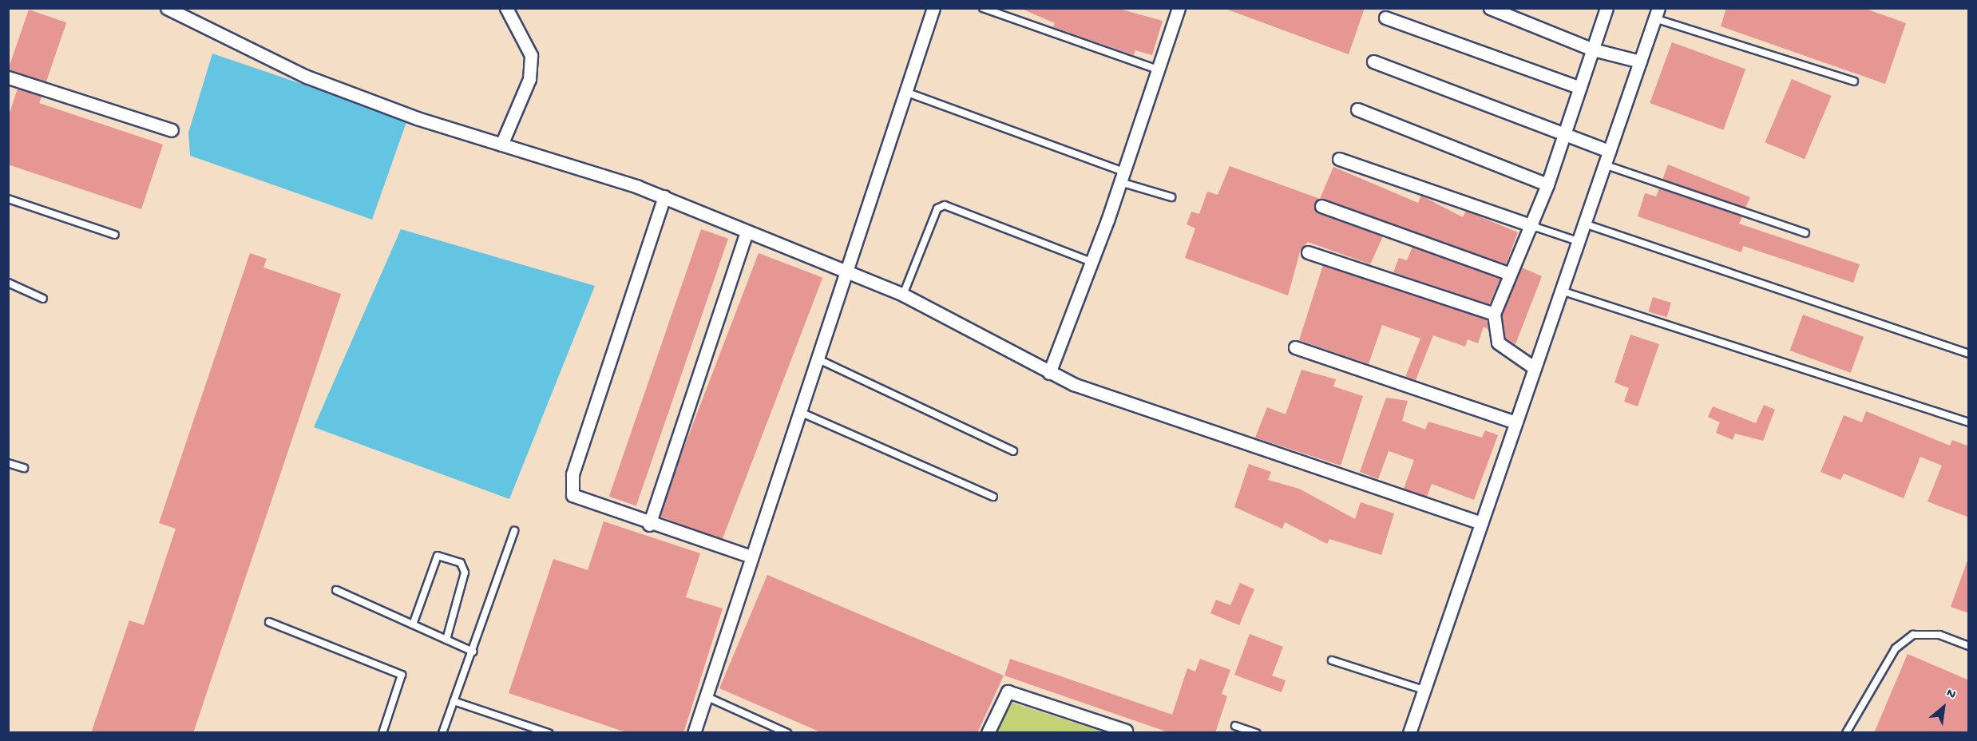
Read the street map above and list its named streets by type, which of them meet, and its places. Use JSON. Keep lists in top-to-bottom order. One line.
{"north":"top right"}
